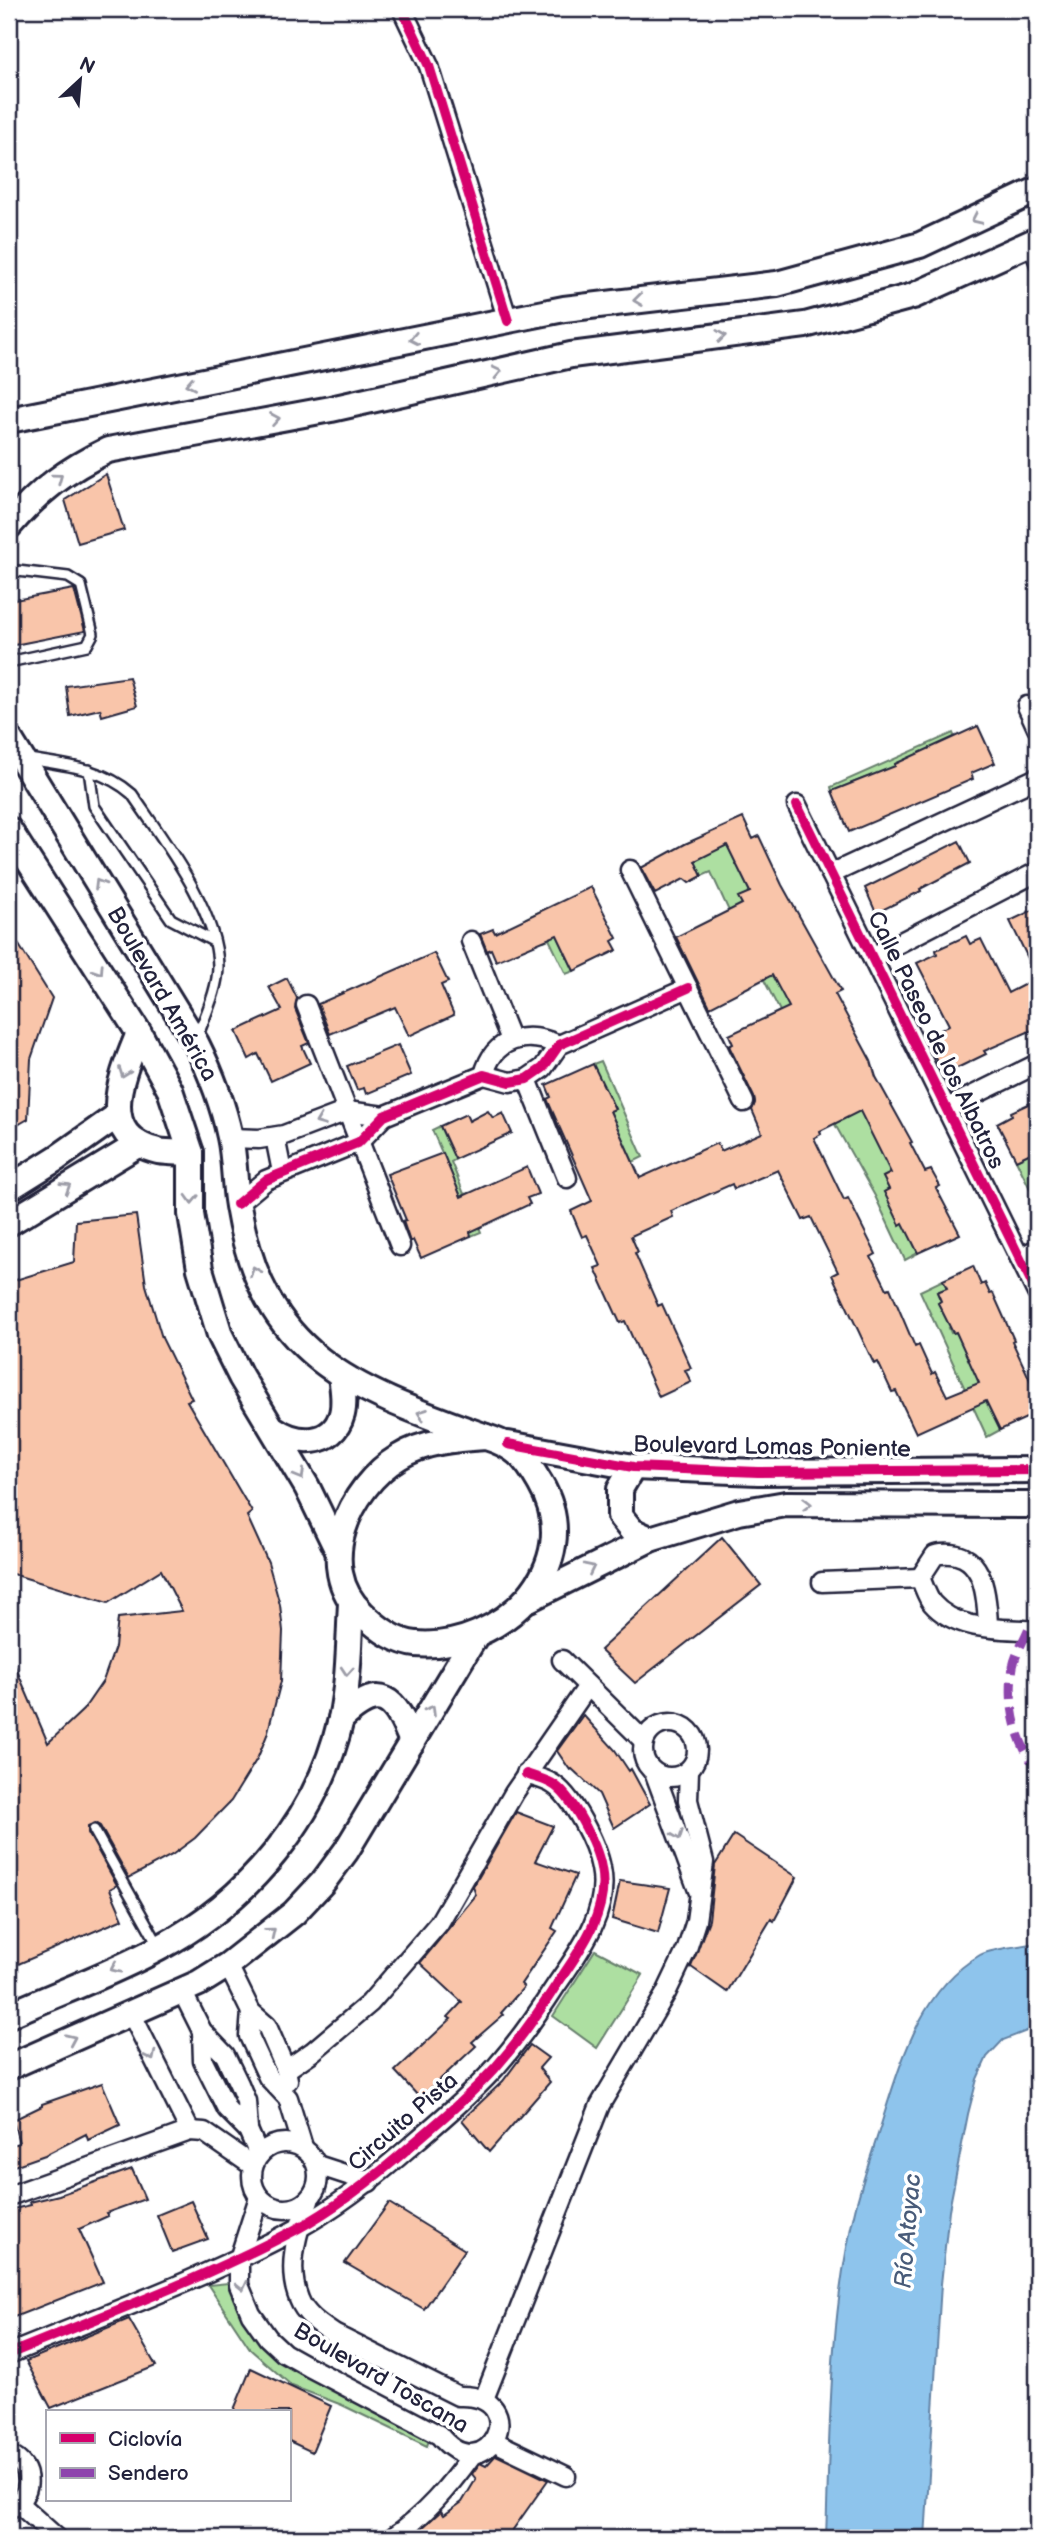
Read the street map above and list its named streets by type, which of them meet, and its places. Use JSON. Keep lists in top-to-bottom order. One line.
{"streets":{"main road":["Boulevard América","Boulevard Lomas Poniente"],"street":["Calle Paseo de los Albatros","Circuito Pista","Boulevard Toscana"]},"crossings":[["Boulevard América","Boulevard Lomas Poniente"],["Circuito Pista","Boulevard Toscana"]],"one_way":["Boulevard Toscana"],"water":["Río Atoyac"],"legend":["Ciclovía","Sendero"],"north":"top right"}
